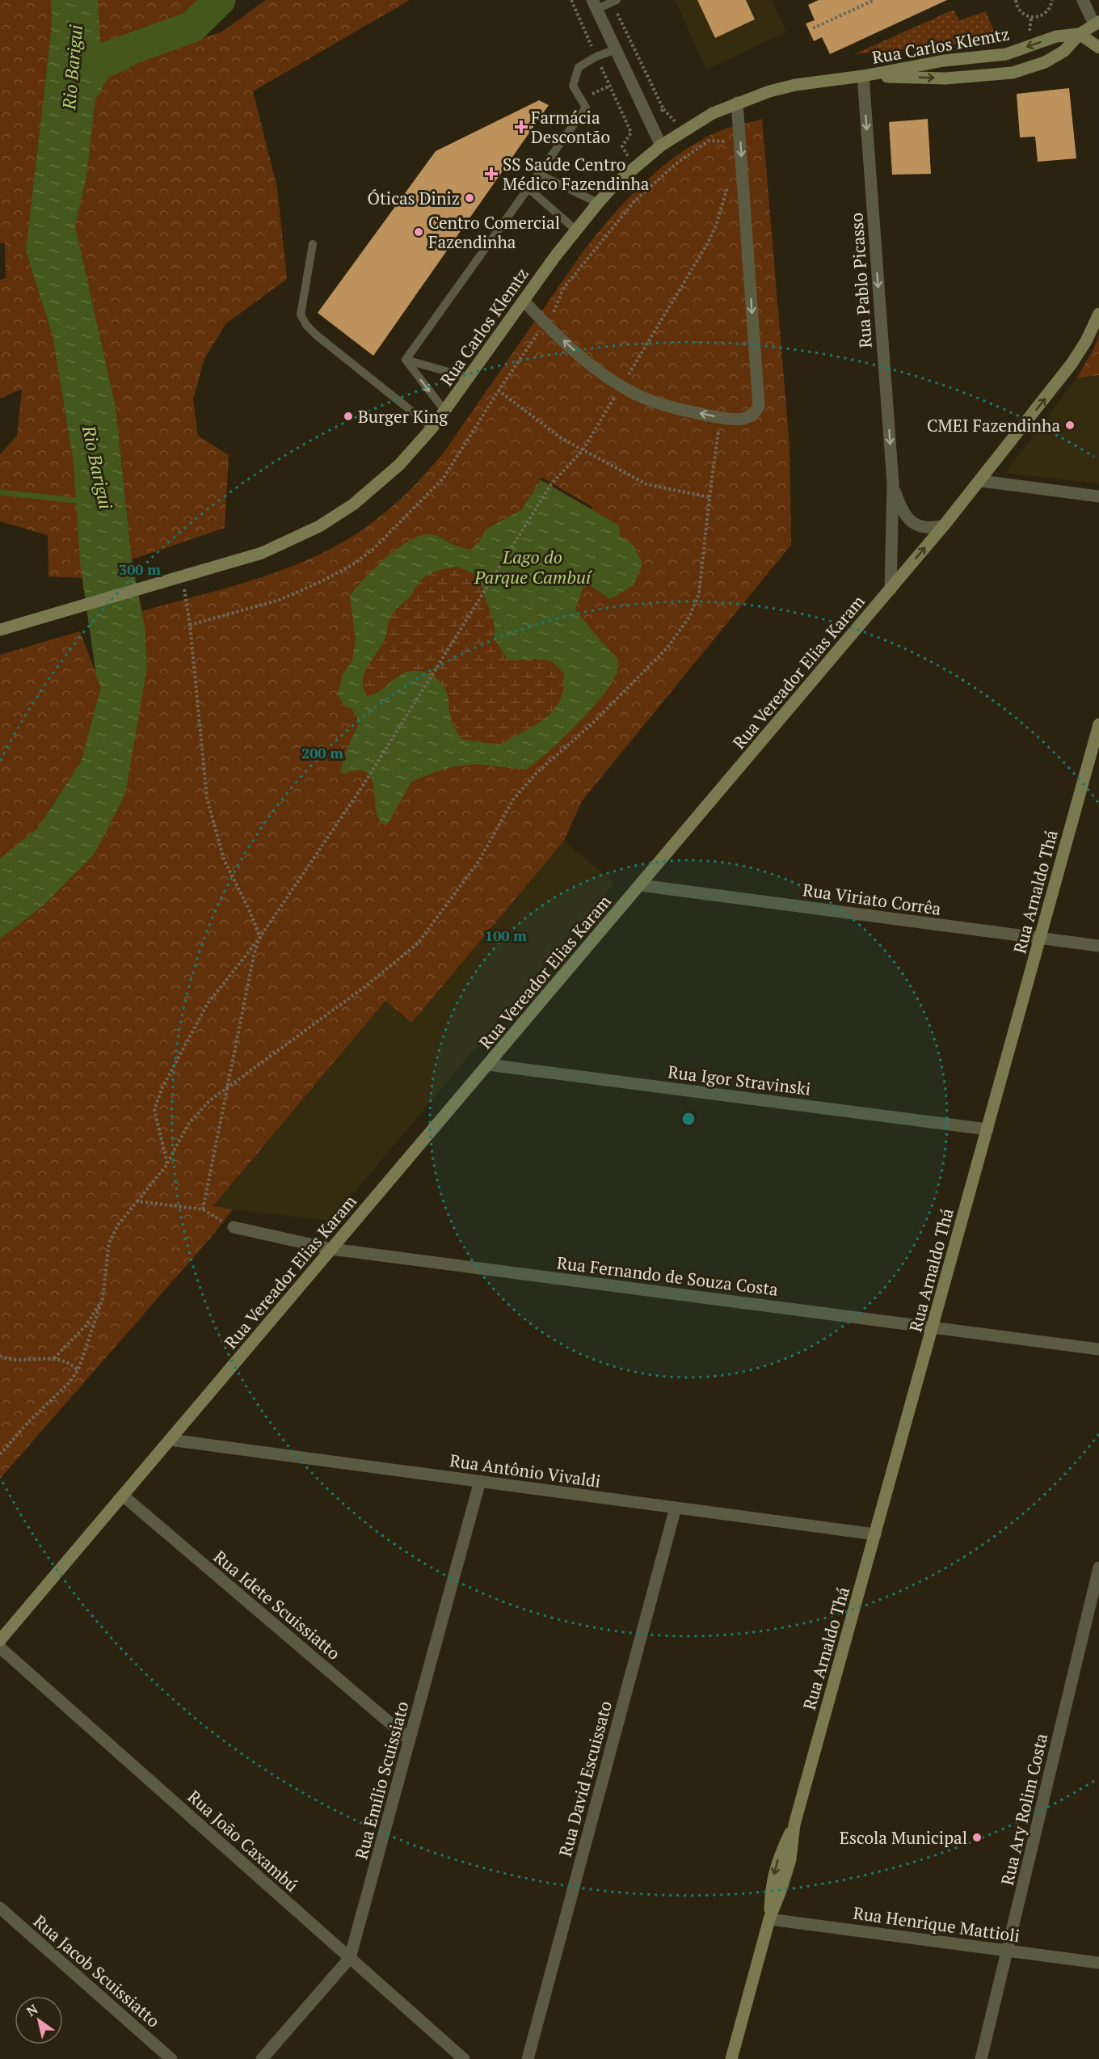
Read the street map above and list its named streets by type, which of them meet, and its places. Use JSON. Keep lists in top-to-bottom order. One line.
{"streets":{"main road":["Rua Carlos Klemtz","Rua Vereador Elias Karam","Rua Arnaldo Thá"],"street":["Rua Pablo Picasso","Rua Viriato Corrêa","Rua Igor Stravinski","Rua Fernando de Souza Costa","Rua Antônio Vivaldi","Rua Idete Scuissiatto","Rua David Escuissato","Rua Emílio Scuissiato","Rua Ary Rolim Costa","Rua João Caxambú","Rua Henrique Mattioli","Rua Jacob Scuissiatto"]},"crossings":[["Rua Carlos Klemtz","Rua Pablo Picasso"],["Rua Pablo Picasso","Rua Vereador Elias Karam"],["Rua Vereador Elias Karam","Rua Viriato Corrêa"],["Rua Vereador Elias Karam","Rua Igor Stravinski"],["Rua Vereador Elias Karam","Rua Fernando de Souza Costa"],["Rua Vereador Elias Karam","Rua Antônio Vivaldi"],["Rua Vereador Elias Karam","Rua Idete Scuissiatto"],["Rua Arnaldo Thá","Rua Viriato Corrêa"],["Rua Arnaldo Thá","Rua Igor Stravinski"],["Rua Arnaldo Thá","Rua Fernando de Souza Costa"],["Rua Arnaldo Thá","Rua Antônio Vivaldi"],["Rua Arnaldo Thá","Rua Henrique Mattioli"],["Rua Antônio Vivaldi","Rua David Escuissato"],["Rua Antônio Vivaldi","Rua Emílio Scuissiato"],["Rua Idete Scuissiatto","Rua Emílio Scuissiato"],["Rua Emílio Scuissiato","Rua João Caxambú"],["Rua Ary Rolim Costa","Rua Henrique Mattioli"]],"one_way":["Rua Pablo Picasso"],"water":["Rio Barigui","Lago do Parque Cambuí"],"places":{"health":["Farmácia Descontão","SS Saúde Centro Médico Fazendinha"],"other":["Óticas Diniz","Centro Comercial Fazendinha","Burger King","CMEI Fazendinha","Escola Municipal"]},"north":"top left","rings":["300 m","200 m","100 m"]}
